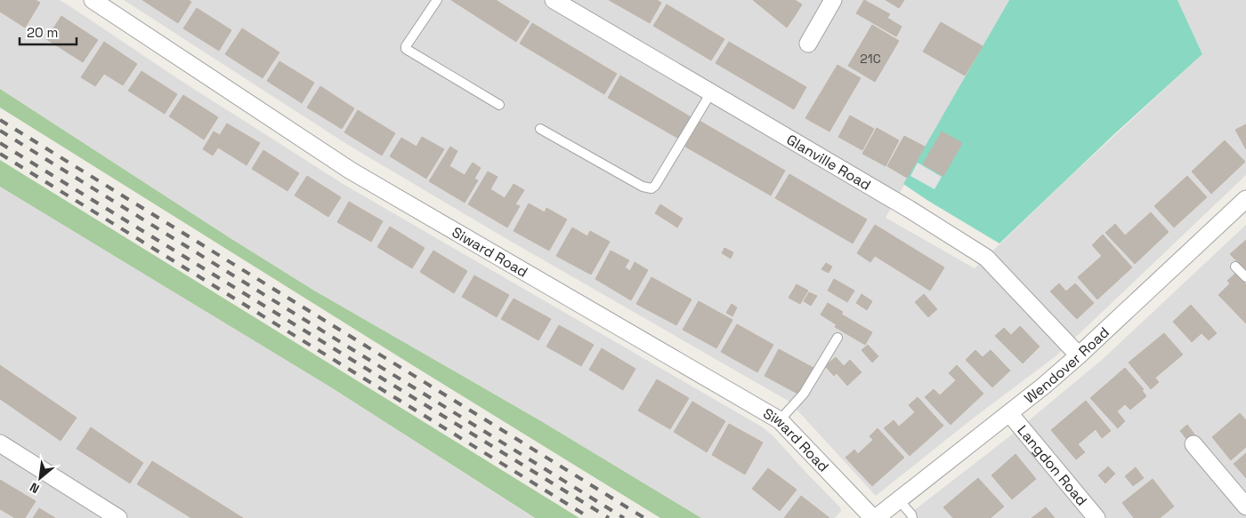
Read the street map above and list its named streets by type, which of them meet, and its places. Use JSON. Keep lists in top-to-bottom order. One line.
{"streets":{"street":["Glanville Road","Siward Road","Wendover Road","Langdon Road"]},"crossings":[["Glanville Road","Wendover Road"],["Siward Road","Wendover Road"],["Wendover Road","Langdon Road"]],"house_numbers":["21C"],"scale_bar":"20 m","north":"bottom left"}
